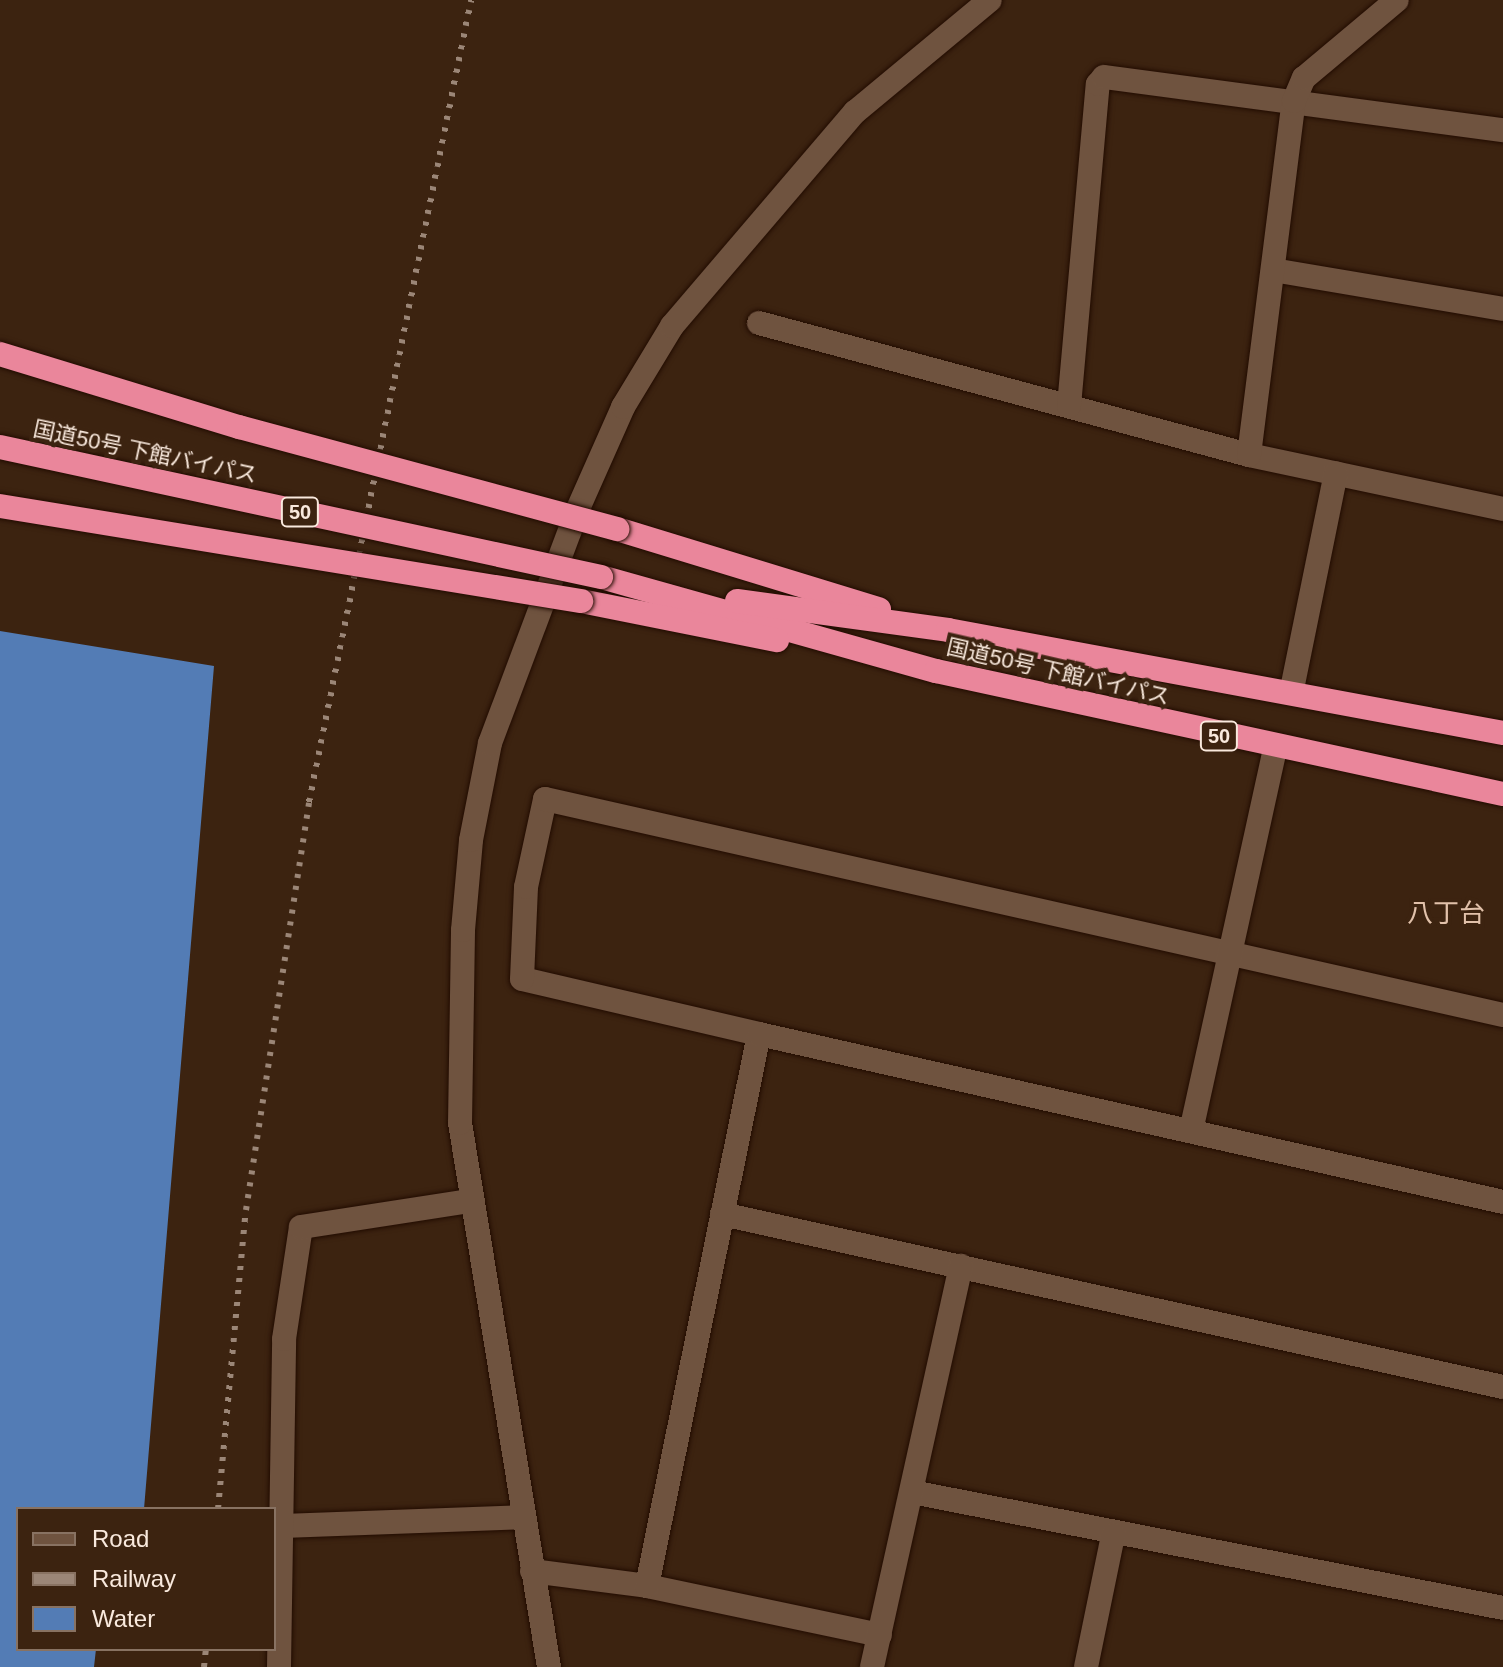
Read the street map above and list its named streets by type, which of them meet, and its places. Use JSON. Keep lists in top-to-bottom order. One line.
{"streets":{"highway":["国道50号 下館バイパス","50"]},"districts":["八丁台"],"legend":["Road","Railway","Water"]}
